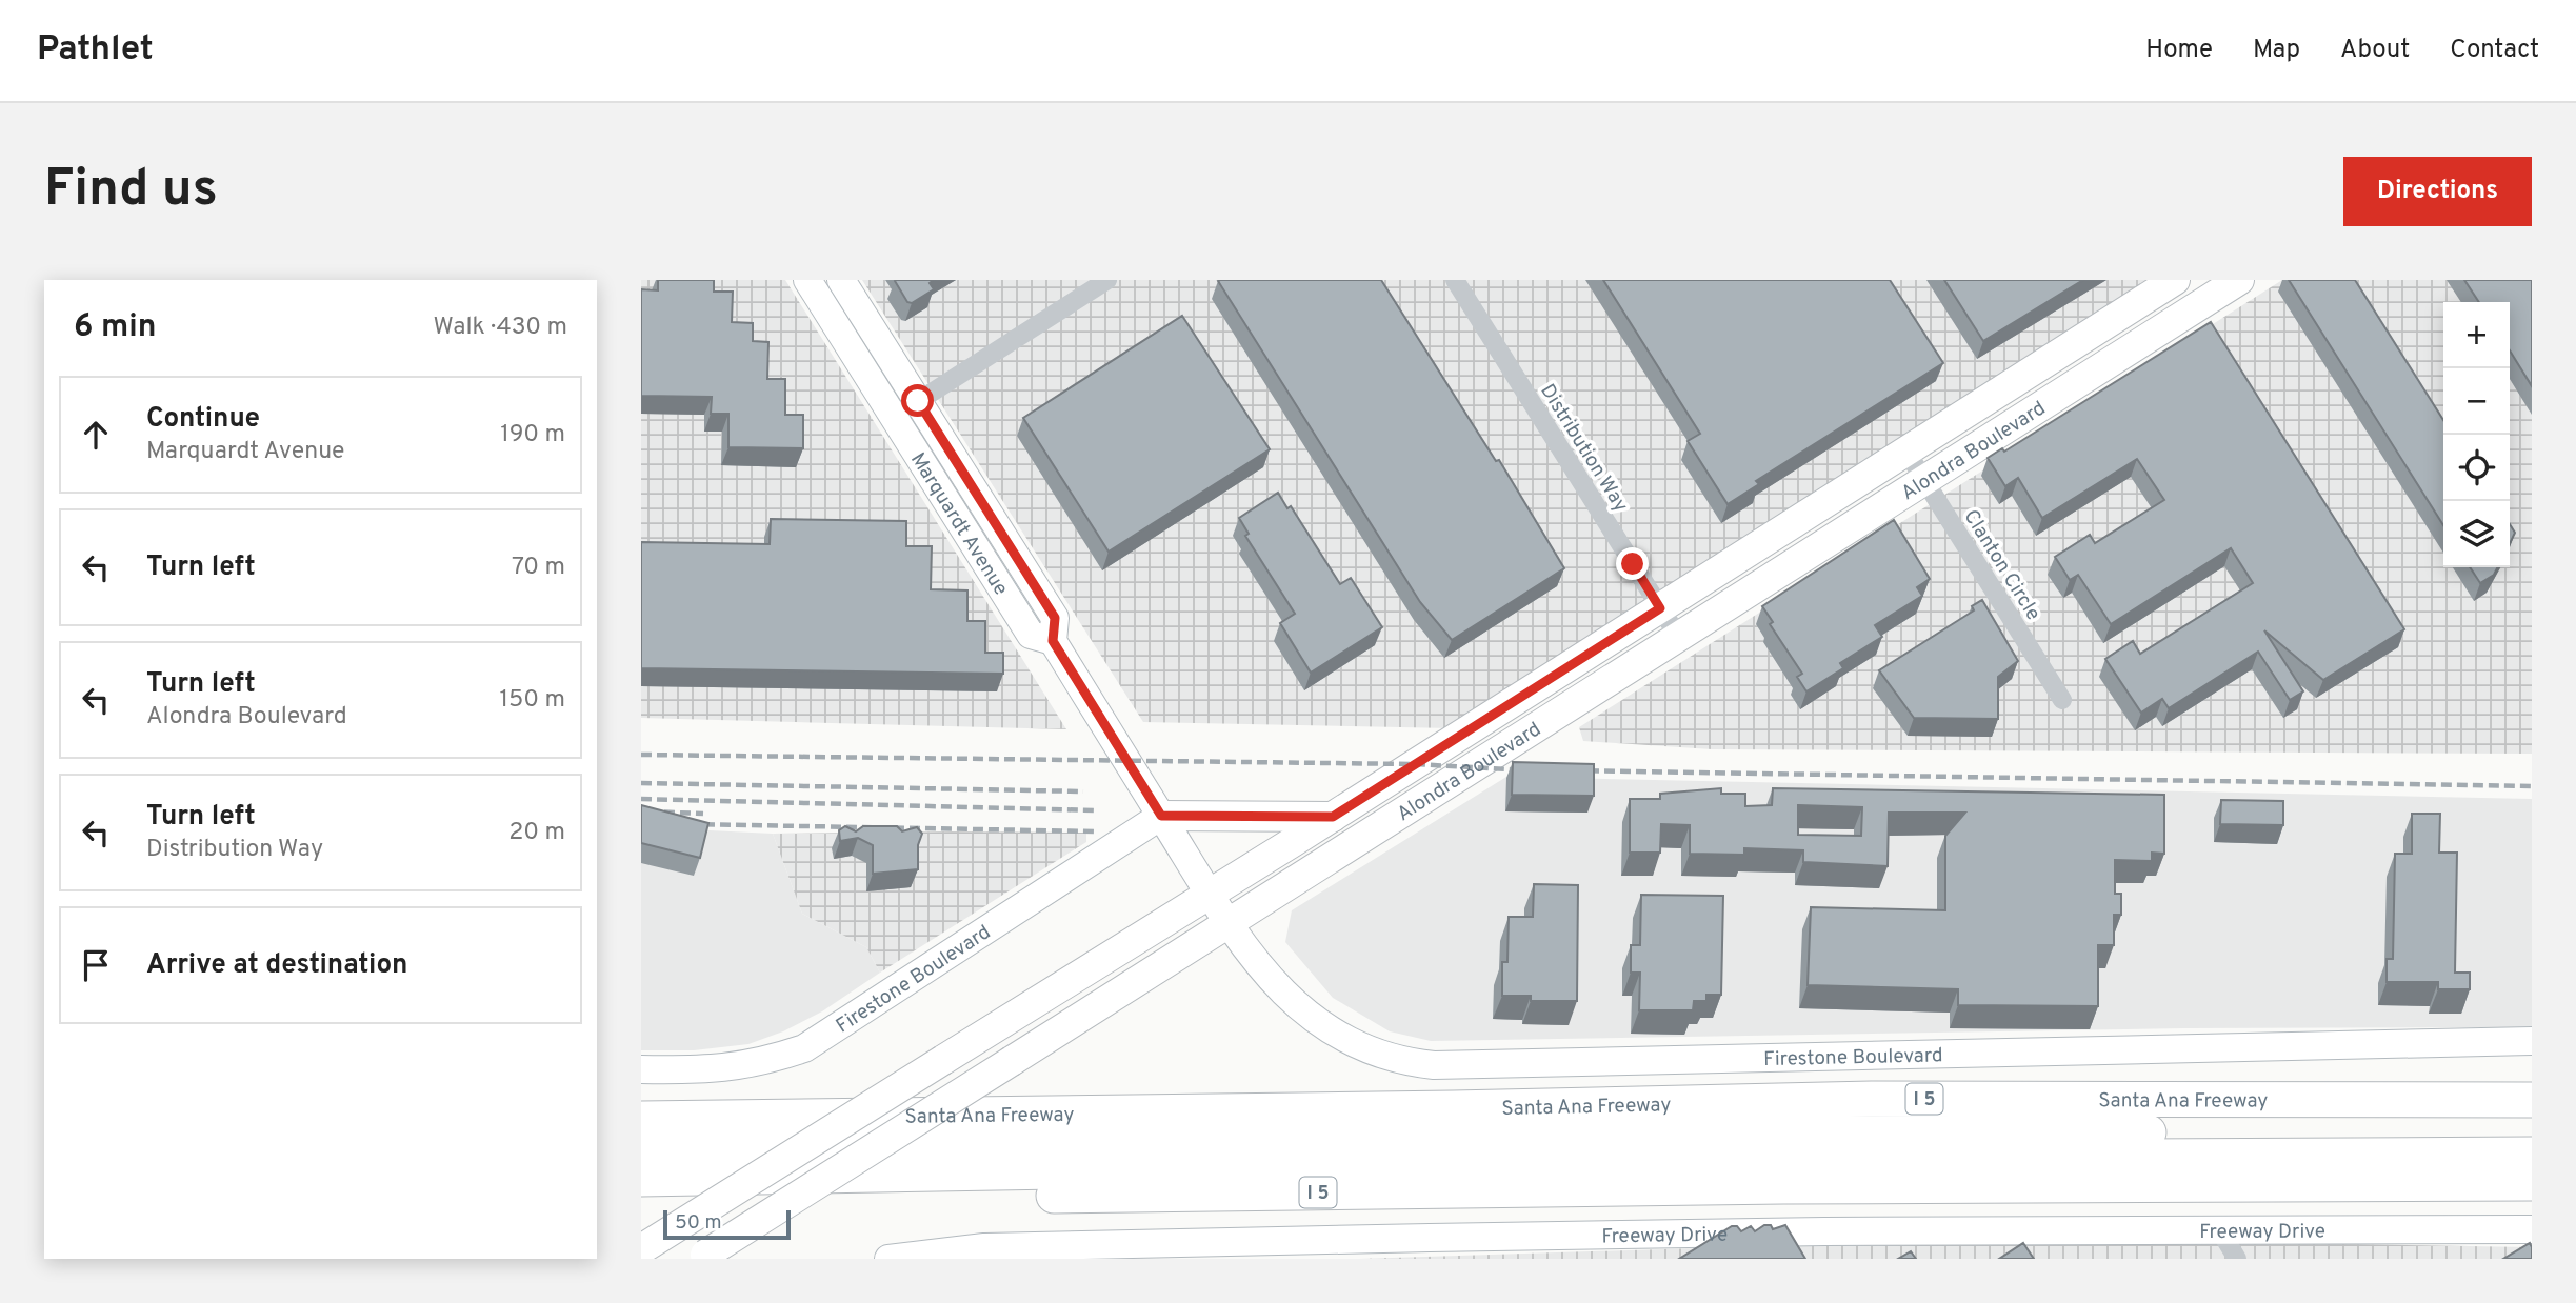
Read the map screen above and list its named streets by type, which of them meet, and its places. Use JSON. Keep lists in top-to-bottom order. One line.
{"streets":{"highway":["I 5","Santa Ana Freeway"],"main road":["Alondra Boulevard"],"street":["Distribution Way","Marquardt Avenue","Clanton Circle","Firestone Boulevard","Freeway Drive"]},"crossings":[["Distribution Way","Alondra Boulevard"],["Alondra Boulevard","Marquardt Avenue"],["Alondra Boulevard","Clanton Circle"],["Alondra Boulevard","Firestone Boulevard"],["Marquardt Avenue","Firestone Boulevard"]],"scale_bar":"50 m","page":{"header":"Pathlet","nav":["Home","Map","About","Contact"],"buttons":"Directions","title":"Find us","heading":["6 min","Walk · 430 m"],"map_buttons":["+","−"],"list":[["Continue","Marquardt Avenue","190 m"],["Turn left","70 m"],["Turn left","Alondra Boulevard","150 m"],["Turn left","Distribution Way","20 m"],"Arrive at destination"],"scale":"50 m"}}
